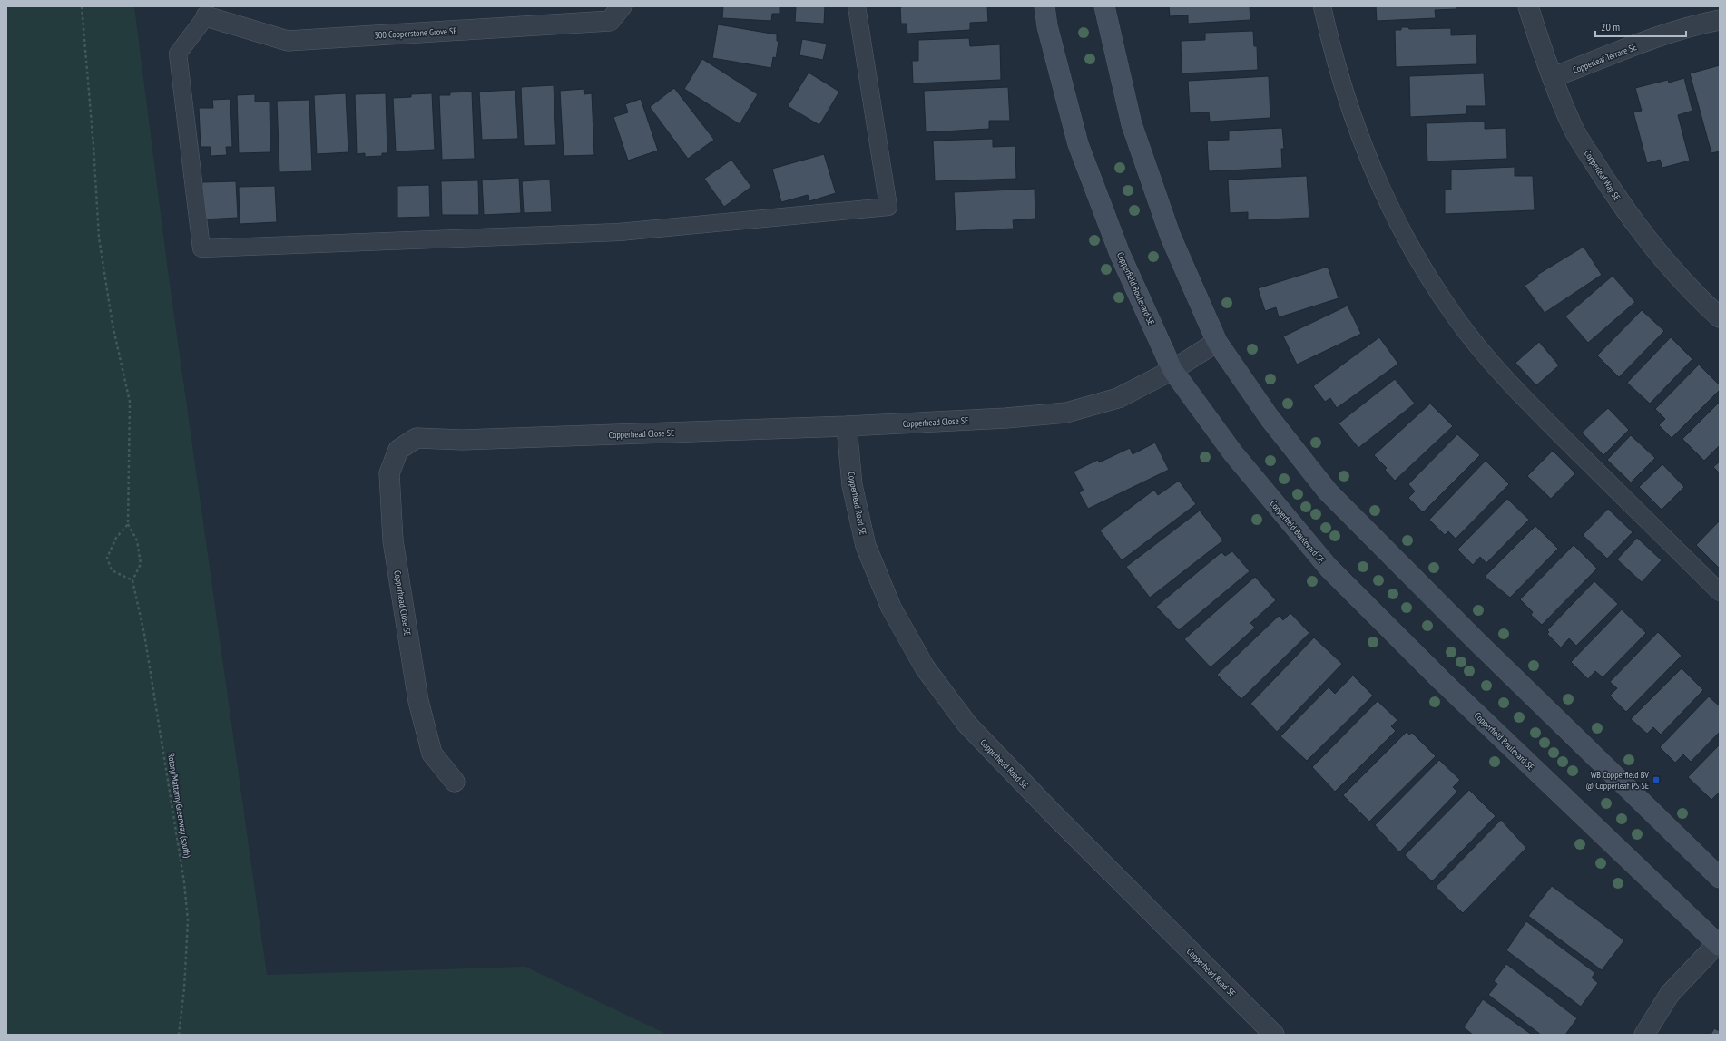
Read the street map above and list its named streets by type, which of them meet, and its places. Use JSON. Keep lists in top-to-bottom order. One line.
{"streets":{"street":["300 Copperstone Grove SE","Copperleaf Terrace SE","Copperleaf Way SE","Copperfield Boulevard SE","Copperhead Close SE","Copperhead Road SE"],"path":["Rotary/Mattamy Greenway (south)"]},"crossings":[["Copperleaf Terrace SE","Copperleaf Way SE"],["Copperfield Boulevard SE","Copperhead Close SE"],["Copperhead Close SE","Copperhead Road SE"]],"places":{"transit":["WB Copperfield BV @ Copperleaf PS SE"]},"scale_bar":"20 m"}
